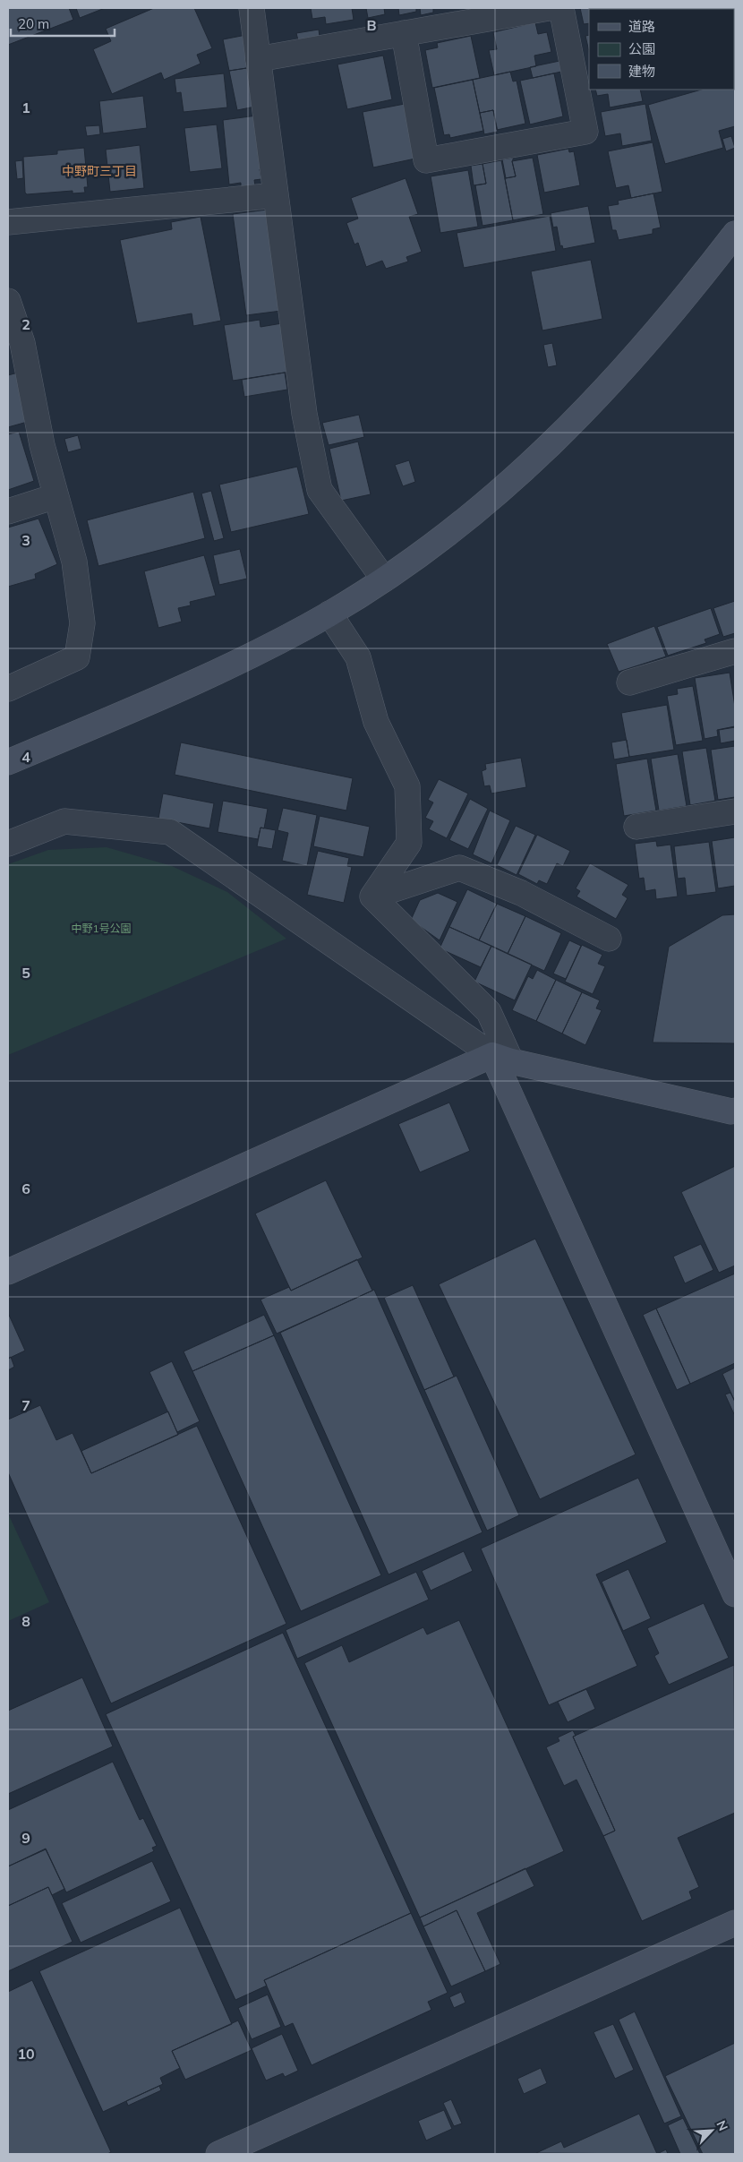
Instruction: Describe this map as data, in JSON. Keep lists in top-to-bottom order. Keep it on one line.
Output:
{"districts":["中野町三丁目"],"parks":["中野1号公園"],"legend":["道路","公園","建物"],"scale_bar":"20 m","north":"top right","grid":{"columns":["B"],"rows":["1","2","3","4","5","6","7","8","9","10"]}}
